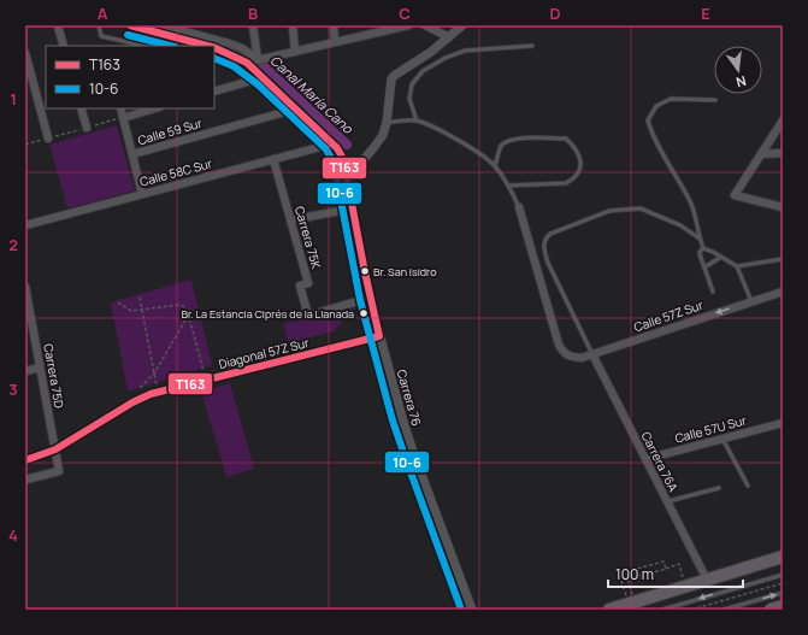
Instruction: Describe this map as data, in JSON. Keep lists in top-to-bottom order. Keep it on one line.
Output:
{"streets":{"street":["Calle 59 Sur","Calle 58C Sur","Carrera 75K","Calle 57Z Sur","Diagonal 57Z Sur","Carrera 75D","Carrera 76","Calle 57U Sur","Carrera 76A"]},"crossings":[["Calle 58C Sur","Carrera 75K"],["Calle 58C Sur","Carrera 76"],["Carrera 75K","Carrera 76"],["Calle 57Z Sur","Carrera 76A"],["Diagonal 57Z Sur","Carrera 75D"],["Diagonal 57Z Sur","Carrera 76"],["Calle 57U Sur","Carrera 76A"]],"one_way":["Calle 57Z Sur"],"water":["Canal María Cano"],"places":["Br. San Isidro","Br. La Estancia Ciprés de la Llanada"],"lines":["transit line T163","transit line 10-6"],"legend":["T163","10-6"],"scale_bar":"100 m","north":"bottom","grid":{"columns":["A","B","C","D","E"],"rows":["1","2","3","4"]}}
